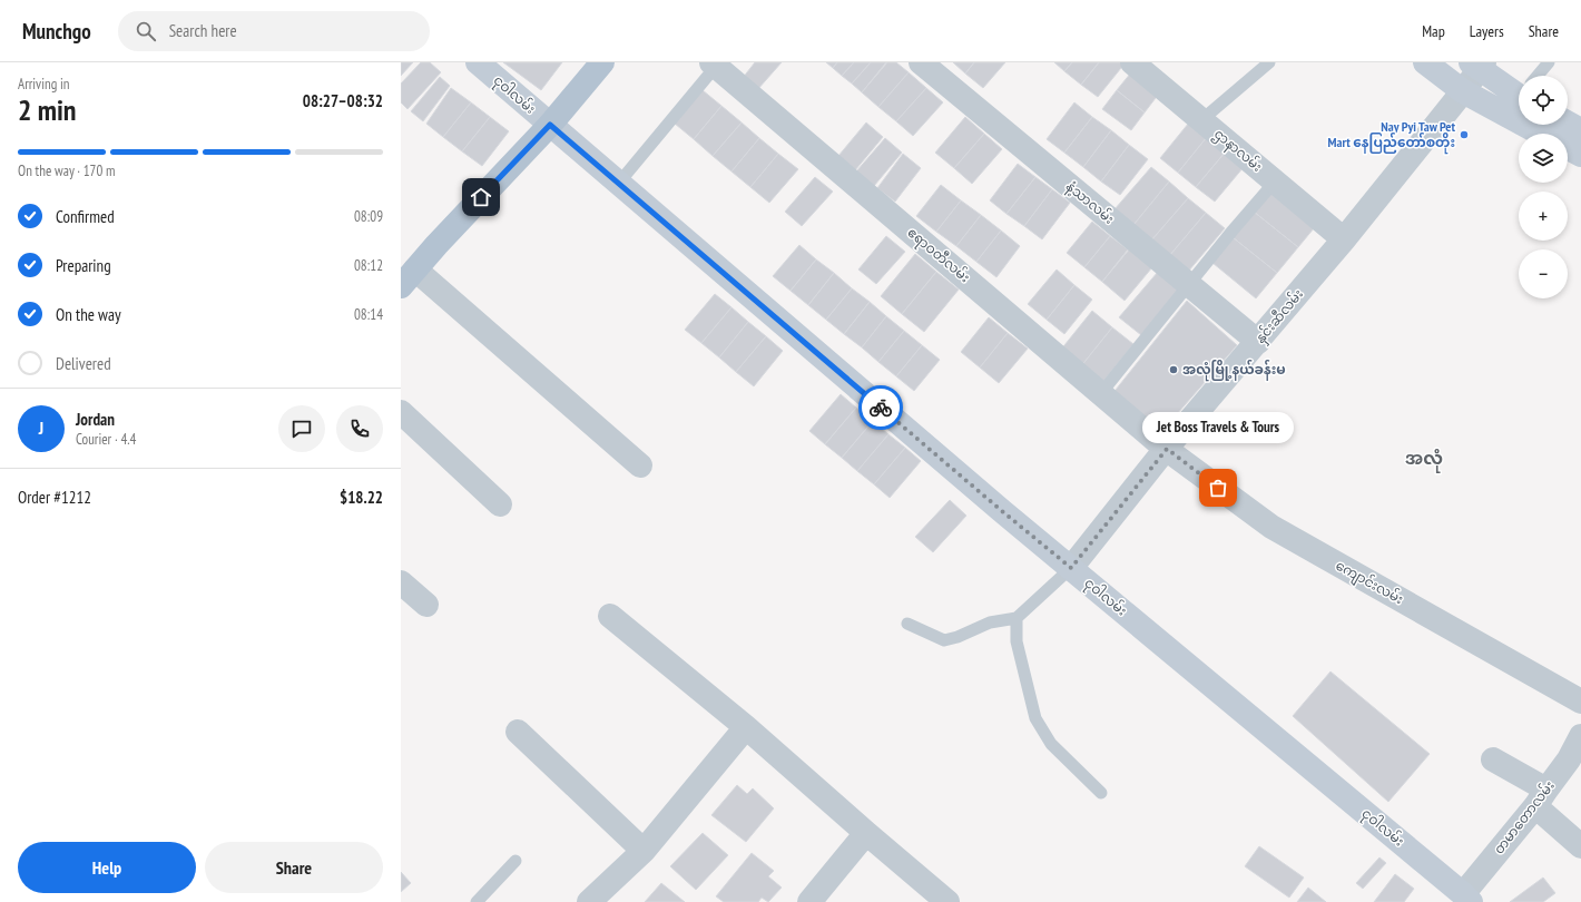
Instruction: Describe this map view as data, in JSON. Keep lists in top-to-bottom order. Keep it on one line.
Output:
{"streets":{"street":["ငုဝါလမ်း","ဌာနာလမ်း","နံ့သာလမ်း","ဧရာဝတီလမ်း","နှင်းဆီလမ်း","ကျောင်းလမ်း","တမာတောလမ်း"]},"crossings":[["ငုဝါလမ်း","နှင်းဆီလမ်း"],["ငုဝါလမ်း","တမာတောလမ်း"],["ဌာနာလမ်း","နှင်းဆီလမ်း"],["နံ့သာလမ်း","နှင်းဆီလမ်း"],["ဧရာဝတီလမ်း","နှင်းဆီလမ်း"],["ဧရာဝတီလမ်း","ကျောင်းလမ်း"],["နှင်းဆီလမ်း","ကျောင်းလမ်း"]],"districts":["အလုံ"],"places":["Nay Pyi Taw Pet Mart နေပြည်တော်စတိုး","အလုံမြို့နယ်ခန်းမ","Jet Boss Travels & Tours"],"page":{"header":"Munchgo","search":"Search here","nav":["Map","Layers","Share"],"heading":["2 min","Arriving in","08:27–08:32"],"panel":["Jordan","Courier · 4.4","Order #1212","$18.22"],"map_buttons":["+","−"],"bar":"On the way · 170 m","list":[["Confirmed","08:09"],["Preparing","08:12"],["On the way","08:14"],"Delivered"],"round":"J","bubble":"Jet Boss Travels & Tours","buttons":["Help","Share"]}}
